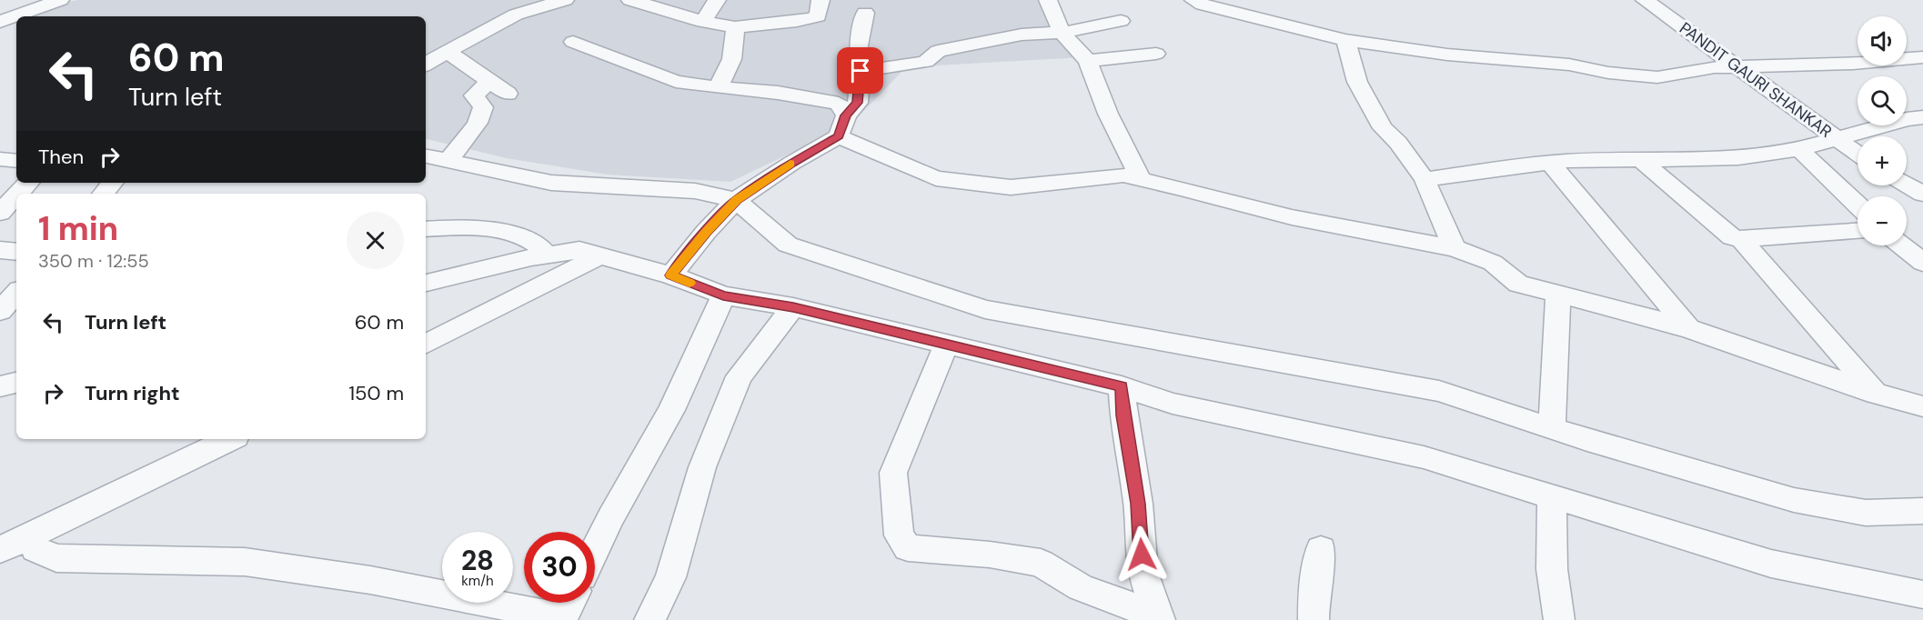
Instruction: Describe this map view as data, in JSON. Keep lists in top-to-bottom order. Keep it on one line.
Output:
{"streets":{"street":["PANDIT GAURI SHANKAR"]},"page":{"map_buttons":["+","−"],"turn":["60 m","Turn left"],"then":"Then","heading":["1 min","350 m · 12:55"],"list":[{"name":"Turn left","value":"60 m"},{"name":"Turn right","value":"150 m"}],"speed":"28 km/h","limit":"30"}}
